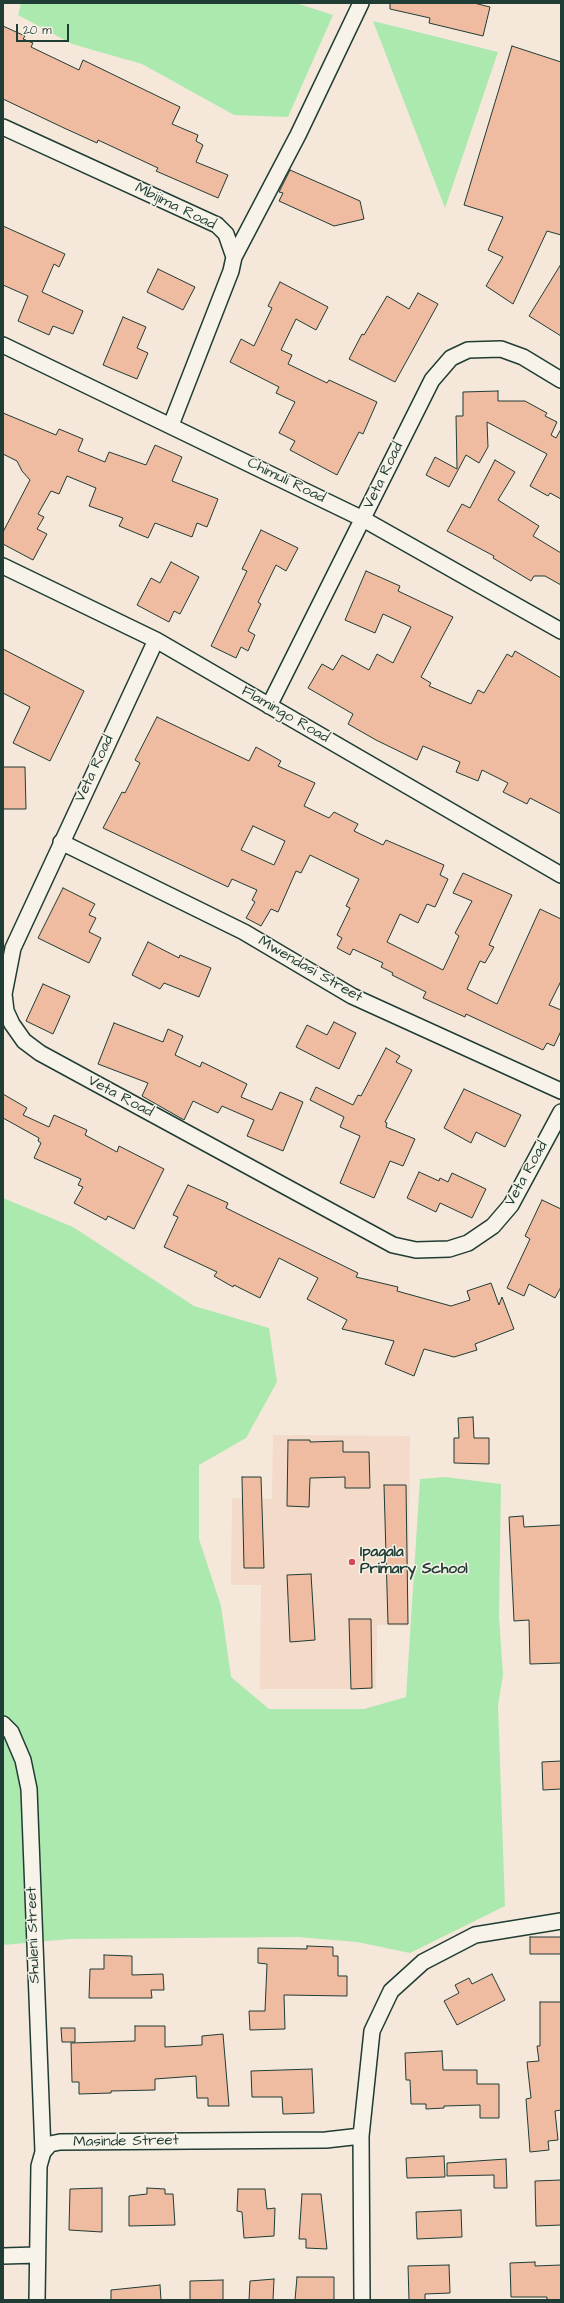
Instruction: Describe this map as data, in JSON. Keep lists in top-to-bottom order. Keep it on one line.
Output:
{"streets":{"street":["Mbijima Road","Veta Road","Chimuli Road","Flamingo Road","Mwendasi Street","Shuleni Street","Masinde Street"]},"crossings":[["Veta Road","Chimuli Road"],["Veta Road","Flamingo Road"],["Veta Road","Mwendasi Street"],["Shuleni Street","Masinde Street"]],"places":["Ipagala Primary School"],"scale_bar":"20 m"}
